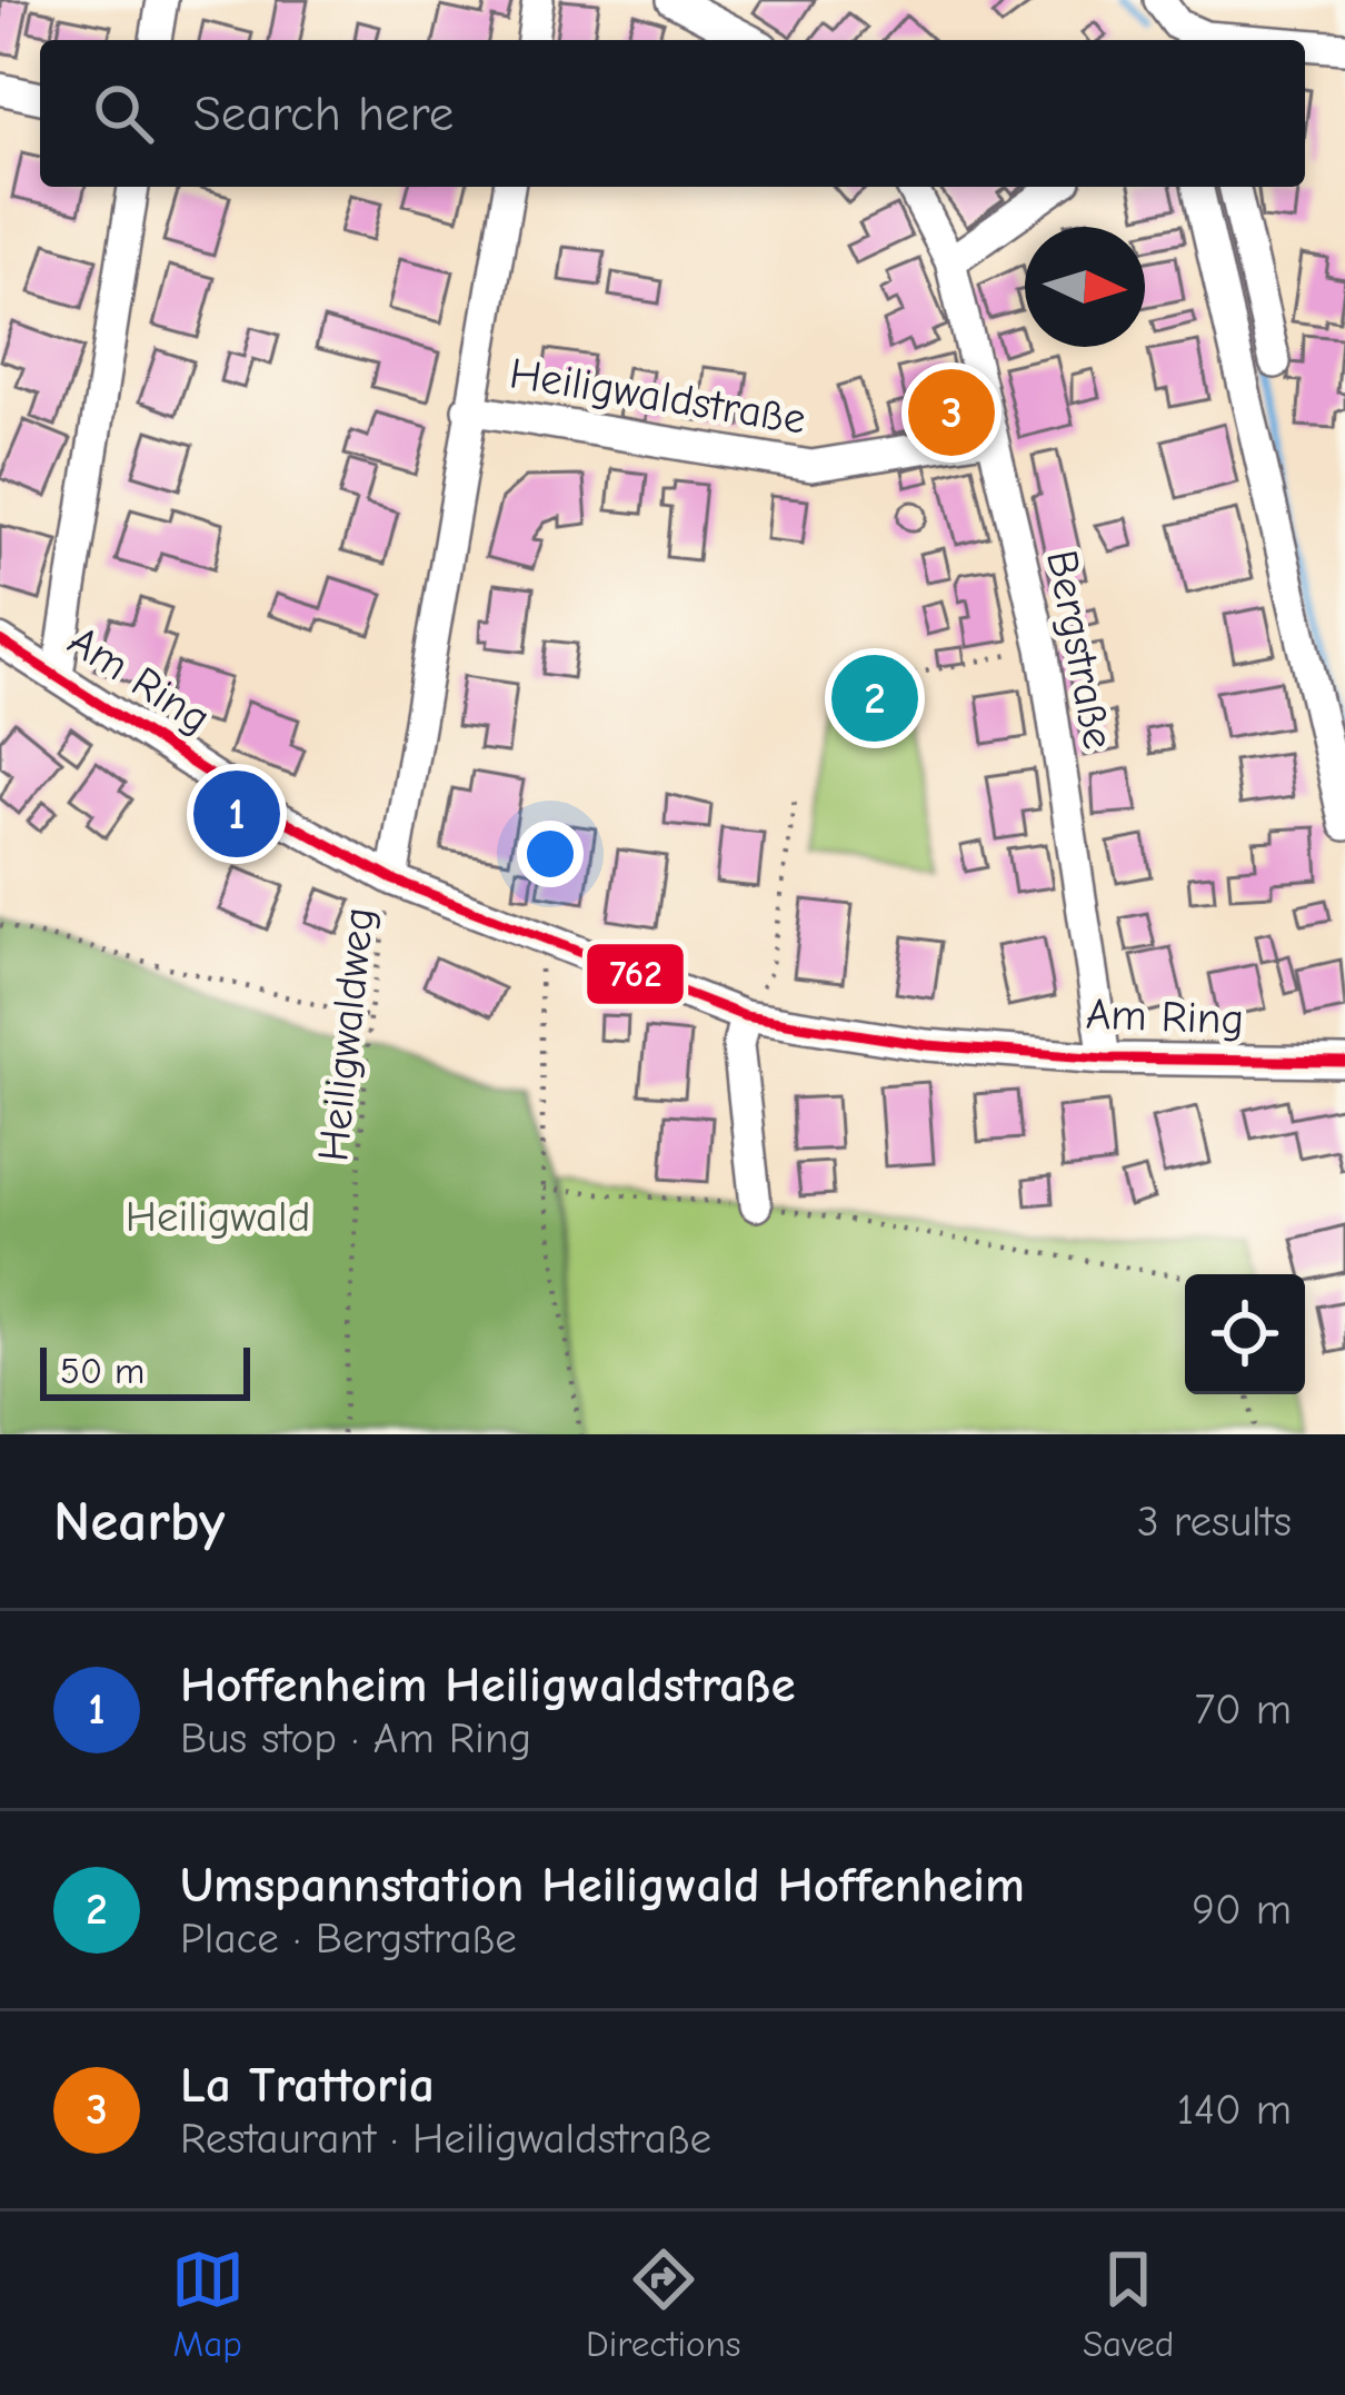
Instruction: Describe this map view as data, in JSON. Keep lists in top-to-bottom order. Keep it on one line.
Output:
{"streets":{"street":["Heiligwaldstraße","Bergstraße","Am Ring"],"path":["Heiligwaldweg"]},"crossings":[["Heiligwaldstraße","Bergstraße"],["Heiligwaldstraße","Am Ring"],["Heiligwaldstraße","Heiligwaldweg"],["Bergstraße","Am Ring"],["Am Ring","Heiligwaldweg"]],"parks":["Heiligwald"],"lines":["transit line 762"],"scale_bar":"50 m","north":"right","page":{"search":"Search here","pins":["3","2","1"],"scale":"50 m","heading":["Nearby","3 results"],"list":[{"mark":"1","name":"Hoffenheim Heiligwaldstraße","note":"Bus stop · Am Ring","value":"70 m"},{"mark":"2","name":"Umspannstation Heiligwald Hoffenheim","note":"Place · Bergstraße","value":"90 m"},{"mark":"3","name":"La Trattoria","note":"Restaurant · Heiligwaldstraße","value":"140 m"}],"nav":["Map","Directions","Saved"]}}
